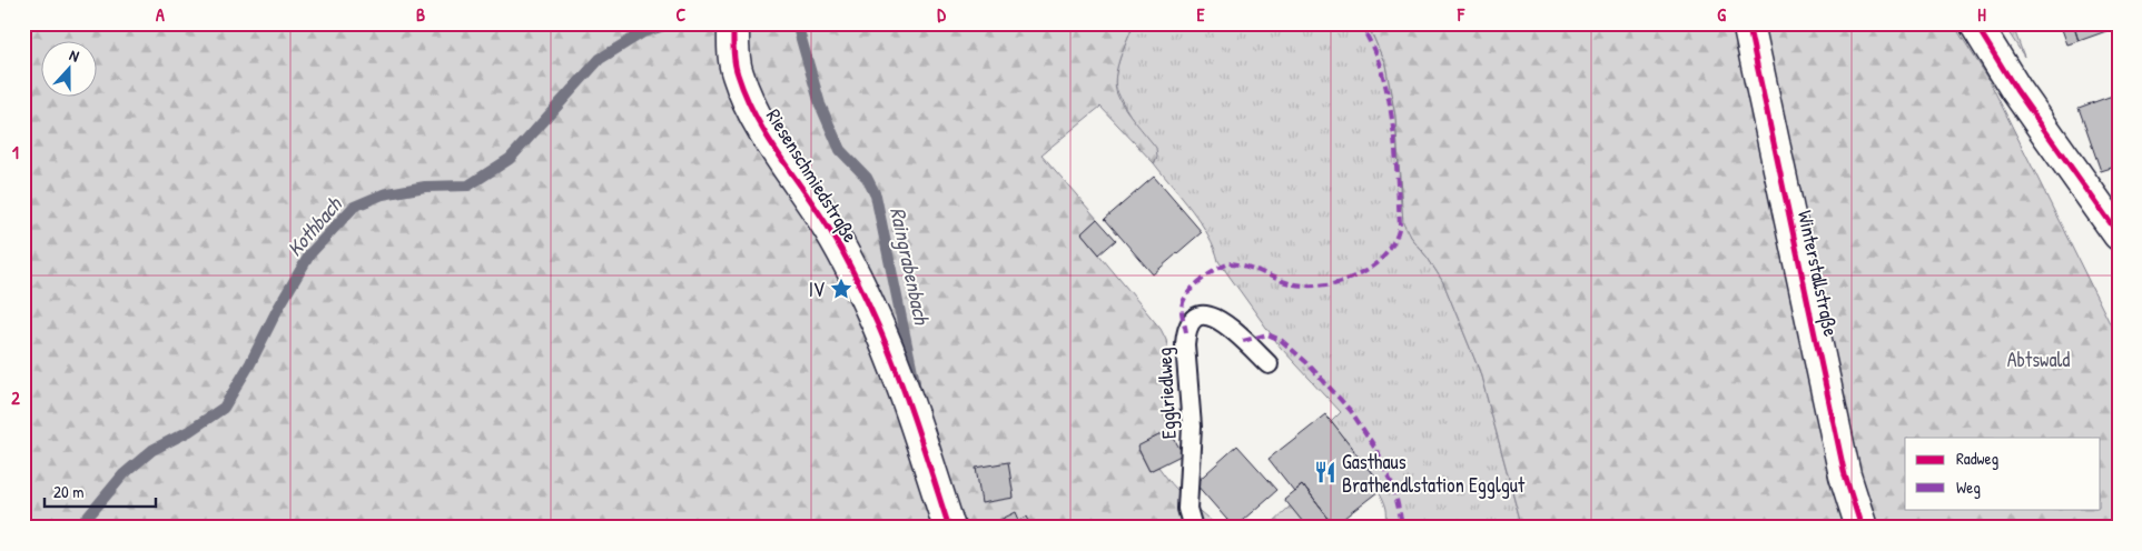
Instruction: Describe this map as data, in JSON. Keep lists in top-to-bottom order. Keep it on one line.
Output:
{"streets":{"street":["Riesenschmiedstraße","Winterstallstraße"],"lane":["Egglriedlweg"]},"water":["Kothbach","Raingrabenbach"],"parks":["Abtswald"],"places":{"place":["IV"],"restaurant":["Gasthaus Brathendlstation Egglgut"]},"legend":["Radweg","Weg"],"scale_bar":"20 m","north":"top","grid":{"columns":["A","B","C","D","E","F","G","H"],"rows":["1","2"]}}
